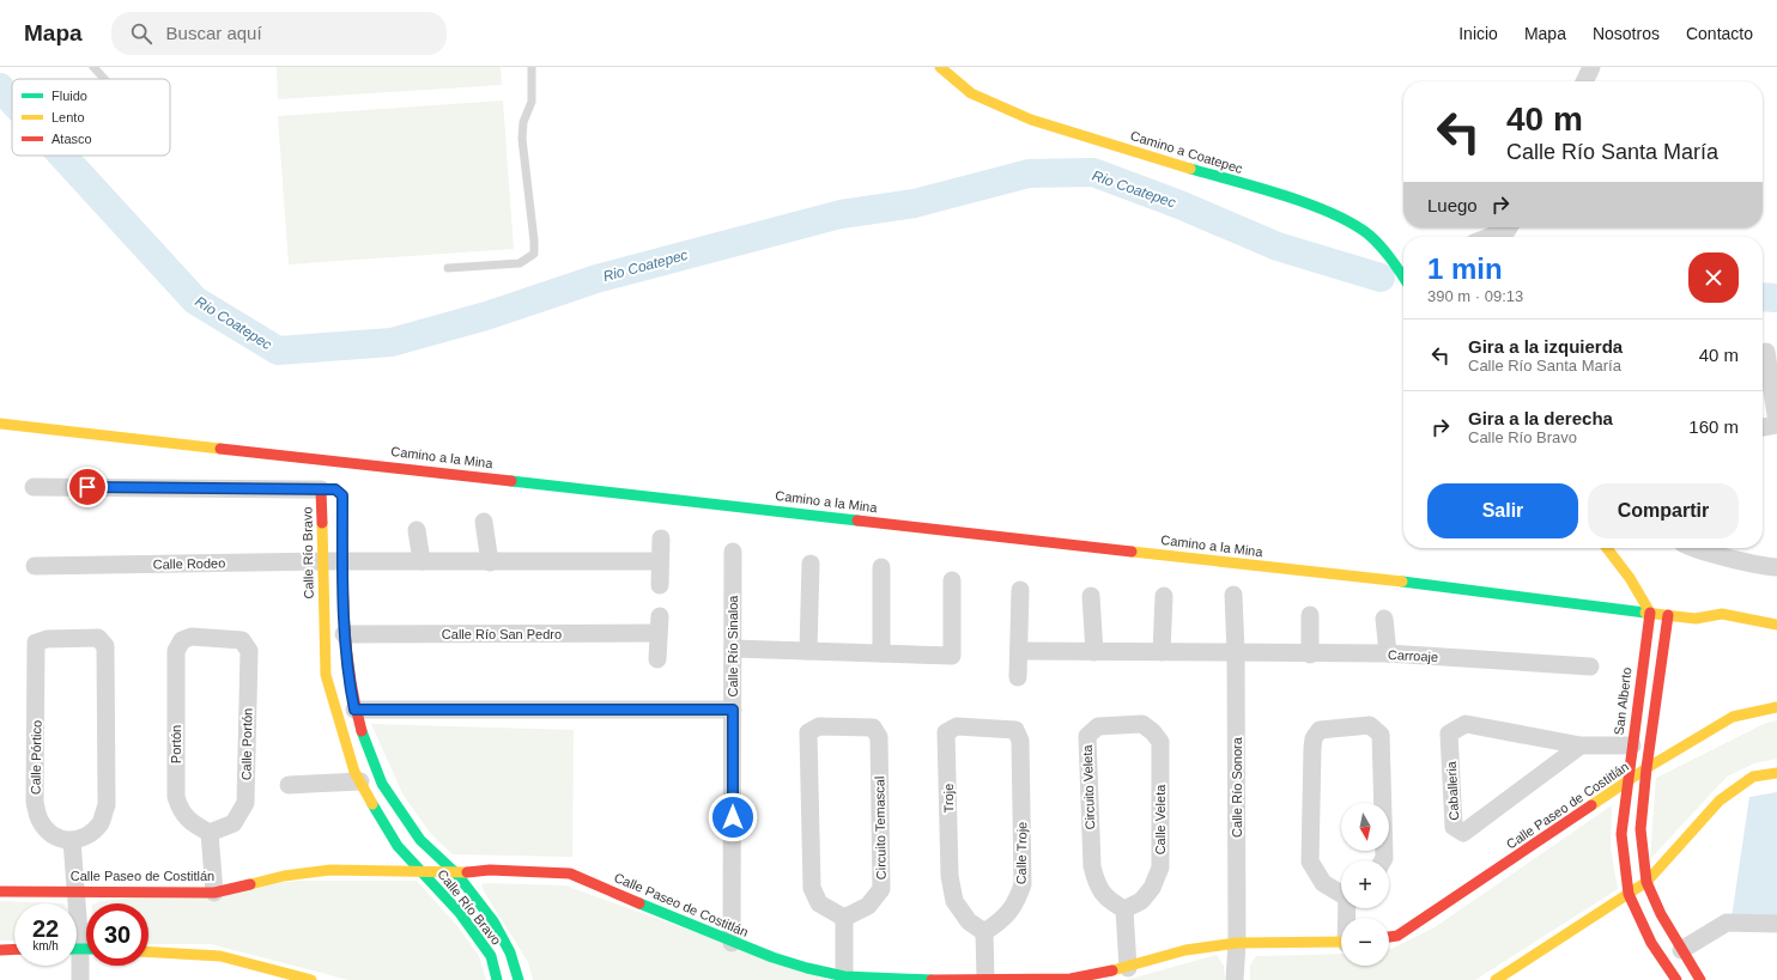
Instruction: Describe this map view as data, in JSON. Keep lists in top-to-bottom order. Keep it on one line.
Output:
{"streets":{"street":["Camino a Coatepec","Camino a la Mina","Calle Río Bravo","Calle Rodeo","Calle Río San Pedro","Calle Río Sinaloa","Carroaje","San Alberto","Portón","Calle Portón","Calle Pórtico","Circuito Veleta","Calle Río Sonora","Caballeria","Troje","Calle Paseo de Costitlán","Calle Veleta","Circuito Temascal","Calle Troje"]},"crossings":[["Camino a la Mina","San Alberto"],["Calle Río Bravo","Calle Rodeo"],["Calle Río Bravo","Calle Río San Pedro"],["Calle Río Bravo","Calle Paseo de Costitlán"],["Calle Río Sinaloa","Calle Paseo de Costitlán"],["Carroaje","Calle Río Sonora"],["San Alberto","Caballeria"],["San Alberto","Calle Paseo de Costitlán"],["Portón","Calle Portón"],["Circuito Veleta","Calle Veleta"],["Calle Río Sonora","Calle Paseo de Costitlán"],["Troje","Calle Troje"]],"water":["Rio Coatepec"],"legend":["Fluido","Lento","Atasco"],"north":"bottom","page":{"header":"Mapa","search":"Buscar aquí","nav":["Inicio","Mapa","Nosotros","Contacto"],"turn":["40 m","Calle Río Santa María"],"then":"Luego","heading":["1 min","390 m · 09:13"],"list":[{"name":"Gira a la izquierda","note":"Calle Río Santa María","value":"40 m"},{"name":"Gira a la derecha","note":"Calle Río Bravo","value":"160 m"}],"buttons":["Salir","Compartir"],"map_buttons":["+","−"],"speed":"22 km/h","limit":"30"}}
